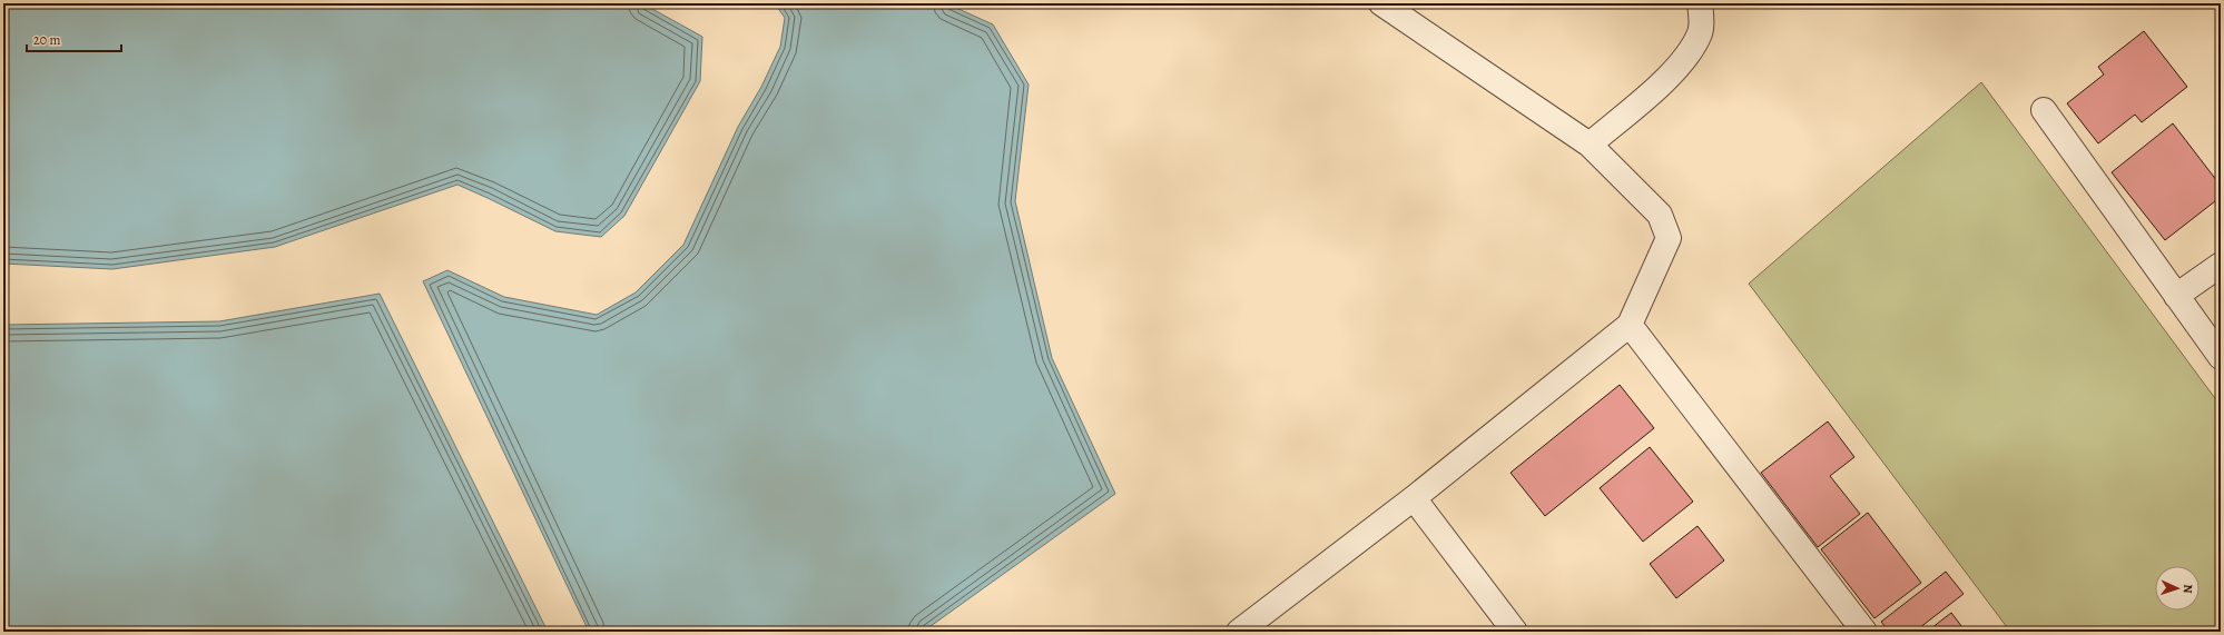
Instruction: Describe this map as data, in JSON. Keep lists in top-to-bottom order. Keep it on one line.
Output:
{"scale_bar":"20 m","north":"right"}
